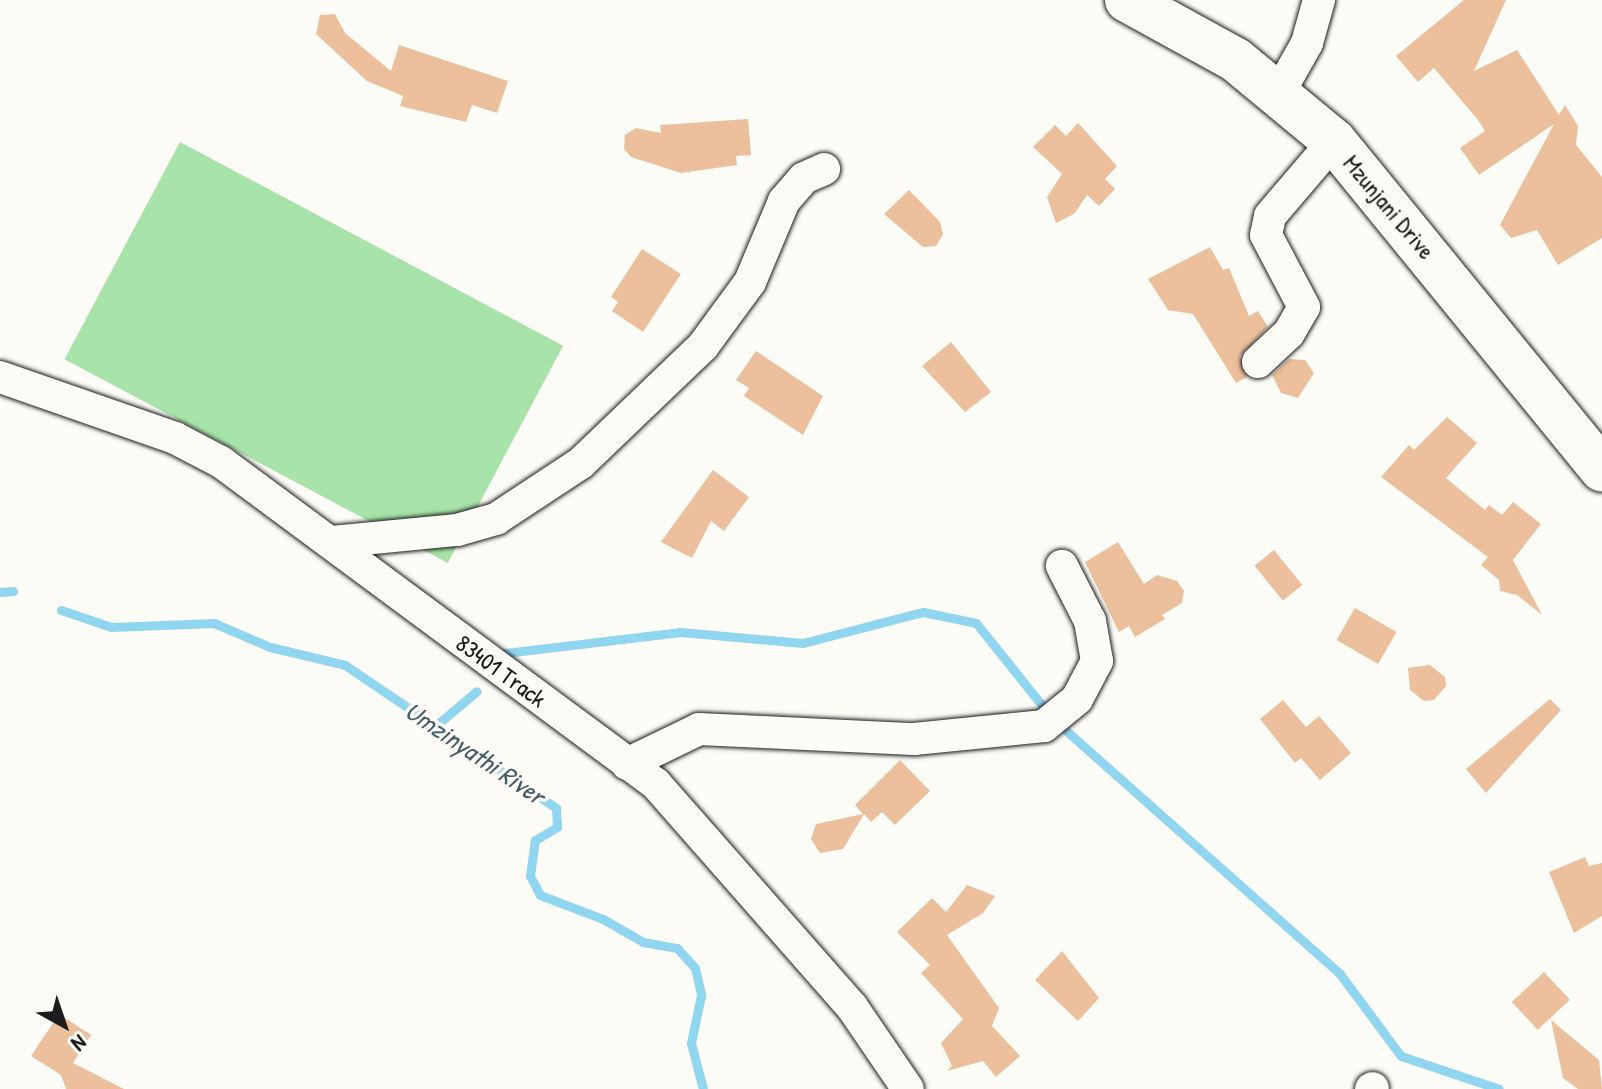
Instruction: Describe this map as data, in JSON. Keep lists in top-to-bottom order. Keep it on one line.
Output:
{"streets":{"main road":["Mzunjani Drive"],"street":["83401 Track"]},"water":["Umzinyathi River"],"north":"bottom right"}
